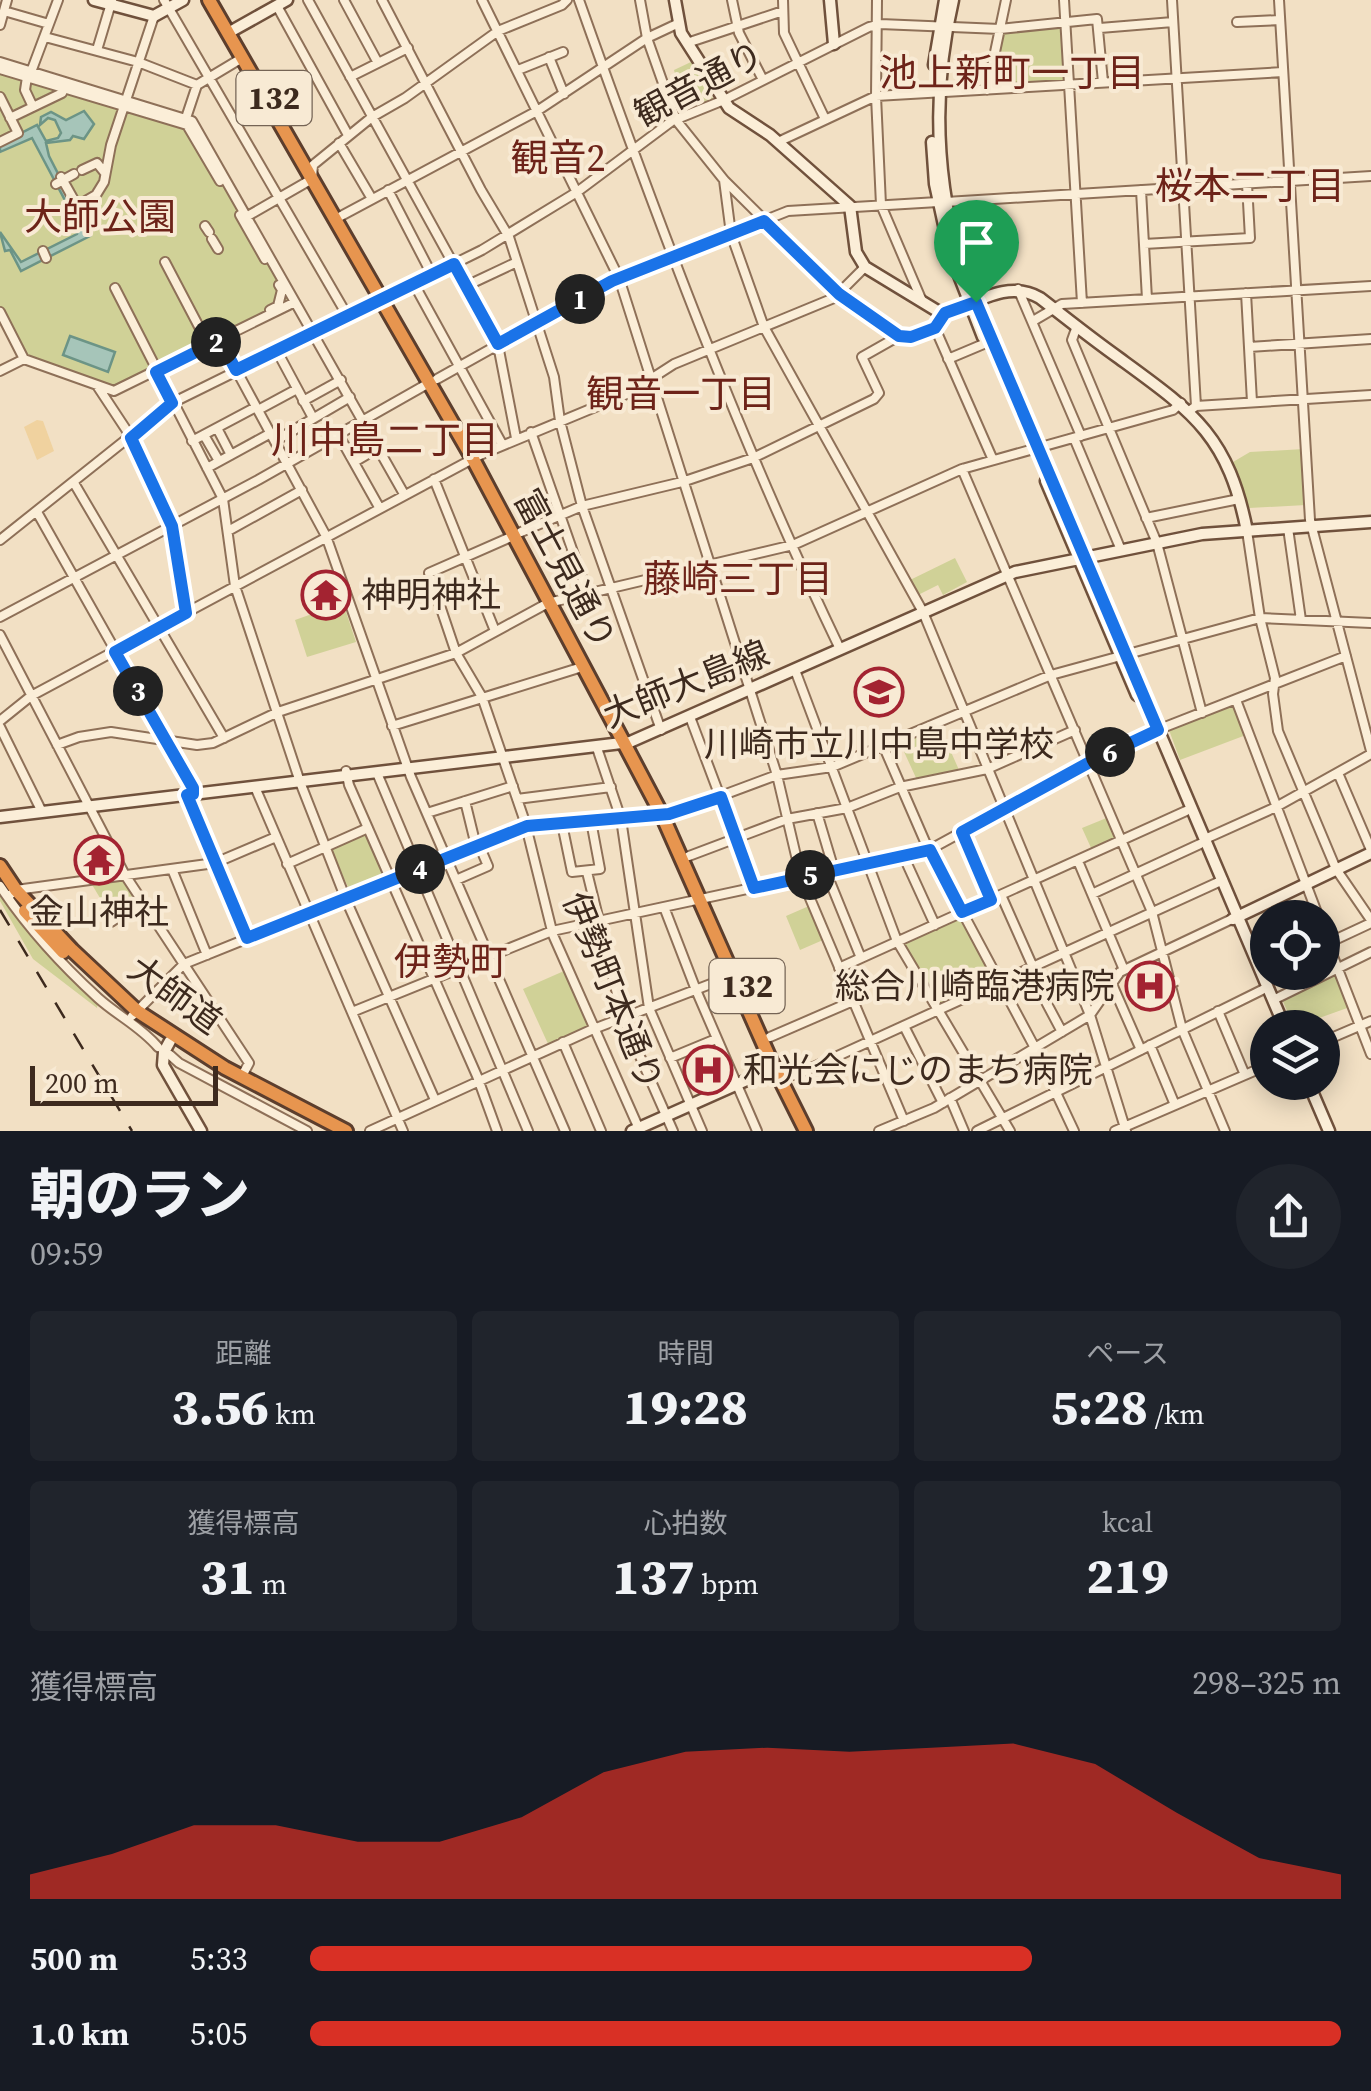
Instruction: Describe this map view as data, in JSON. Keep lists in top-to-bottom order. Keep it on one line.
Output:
{"streets":{"highway":["132","富士見通り","大師道"],"street":["観音通り","大師大島線","伊勢町本通り"]},"crossings":[["観音通り","富士見通り"],["富士見通り","大師大島線"],["大師大島線","伊勢町本通り"]],"districts":["池上新町一丁目","観音2","桜本二丁目","大師公園","観音一丁目","川中島二丁目","藤崎三丁目","伊勢町"],"places":{"temple":["神明神社","金山神社"],"school or university":["川崎市立川中島中学校"],"hospital":["総合川崎臨港病院","和光会にじのまち病院"]},"scale_bar":"200 m","page":{"pins":["1","2","3","6","4","5"],"scale":"200 m","heading":["朝のラン","09:59"],"stats":[["距離","3.56 km"],["時間","19:28"],["ペース","5:28 /km"],["獲得標高","31 m"],["心拍数","137 bpm"],["kcal","219"]],"chart":["獲得標高","298–325 m"],"list":[{"name":"500 m","note":"5:33"},{"name":"1.0 km","note":"5:05"}]}}
